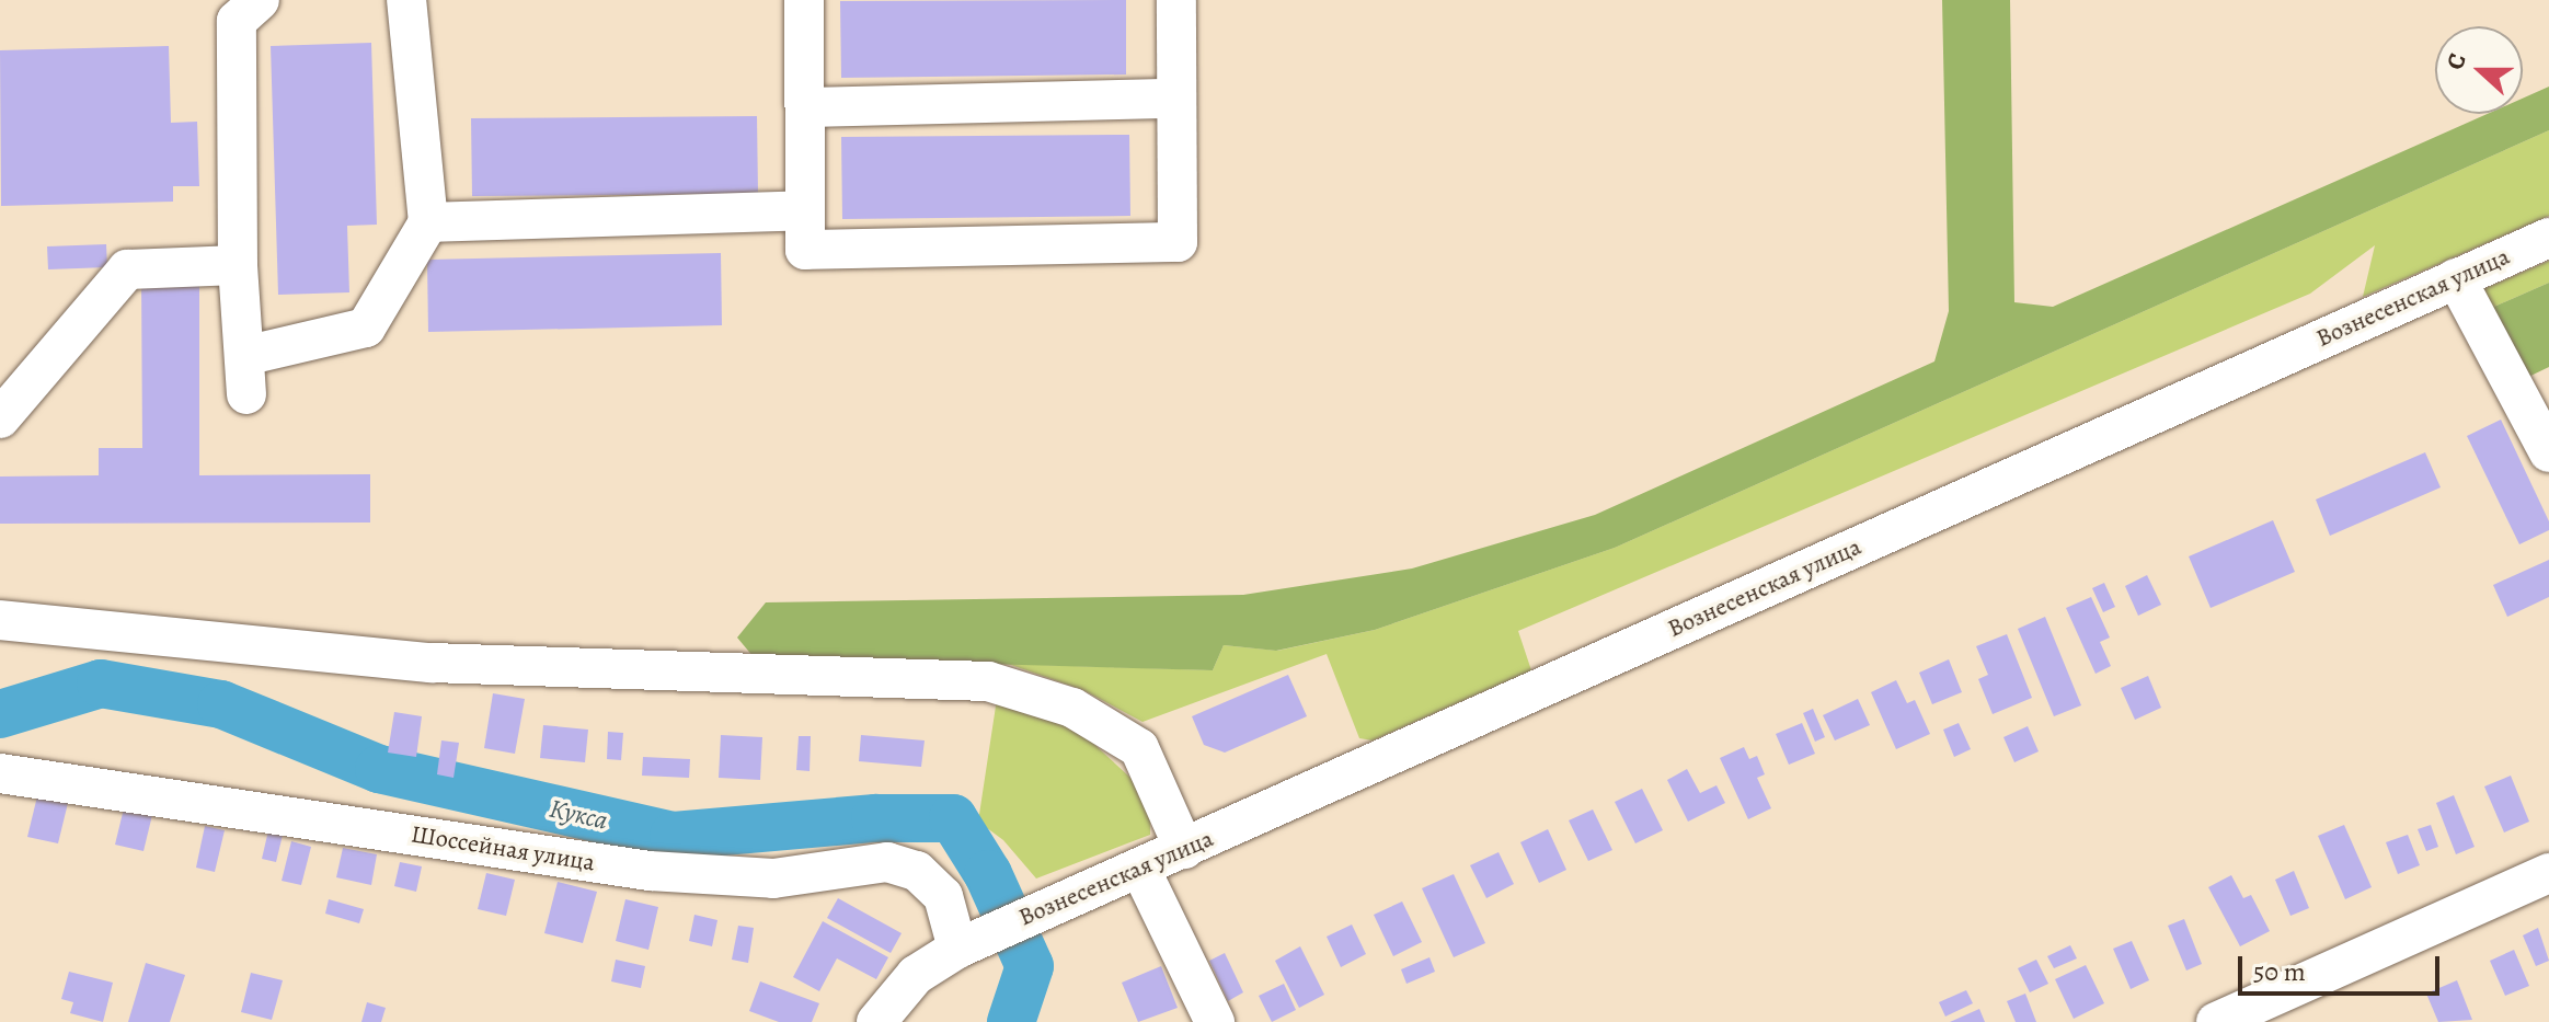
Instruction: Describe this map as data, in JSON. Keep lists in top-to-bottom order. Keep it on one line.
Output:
{"streets":{"street":["Вознесенская улица","Шоссейная улица"]},"crossings":[["Вознесенская улица","Шоссейная улица"]],"water":["Кукса"],"scale_bar":"50 m","north":"left"}
